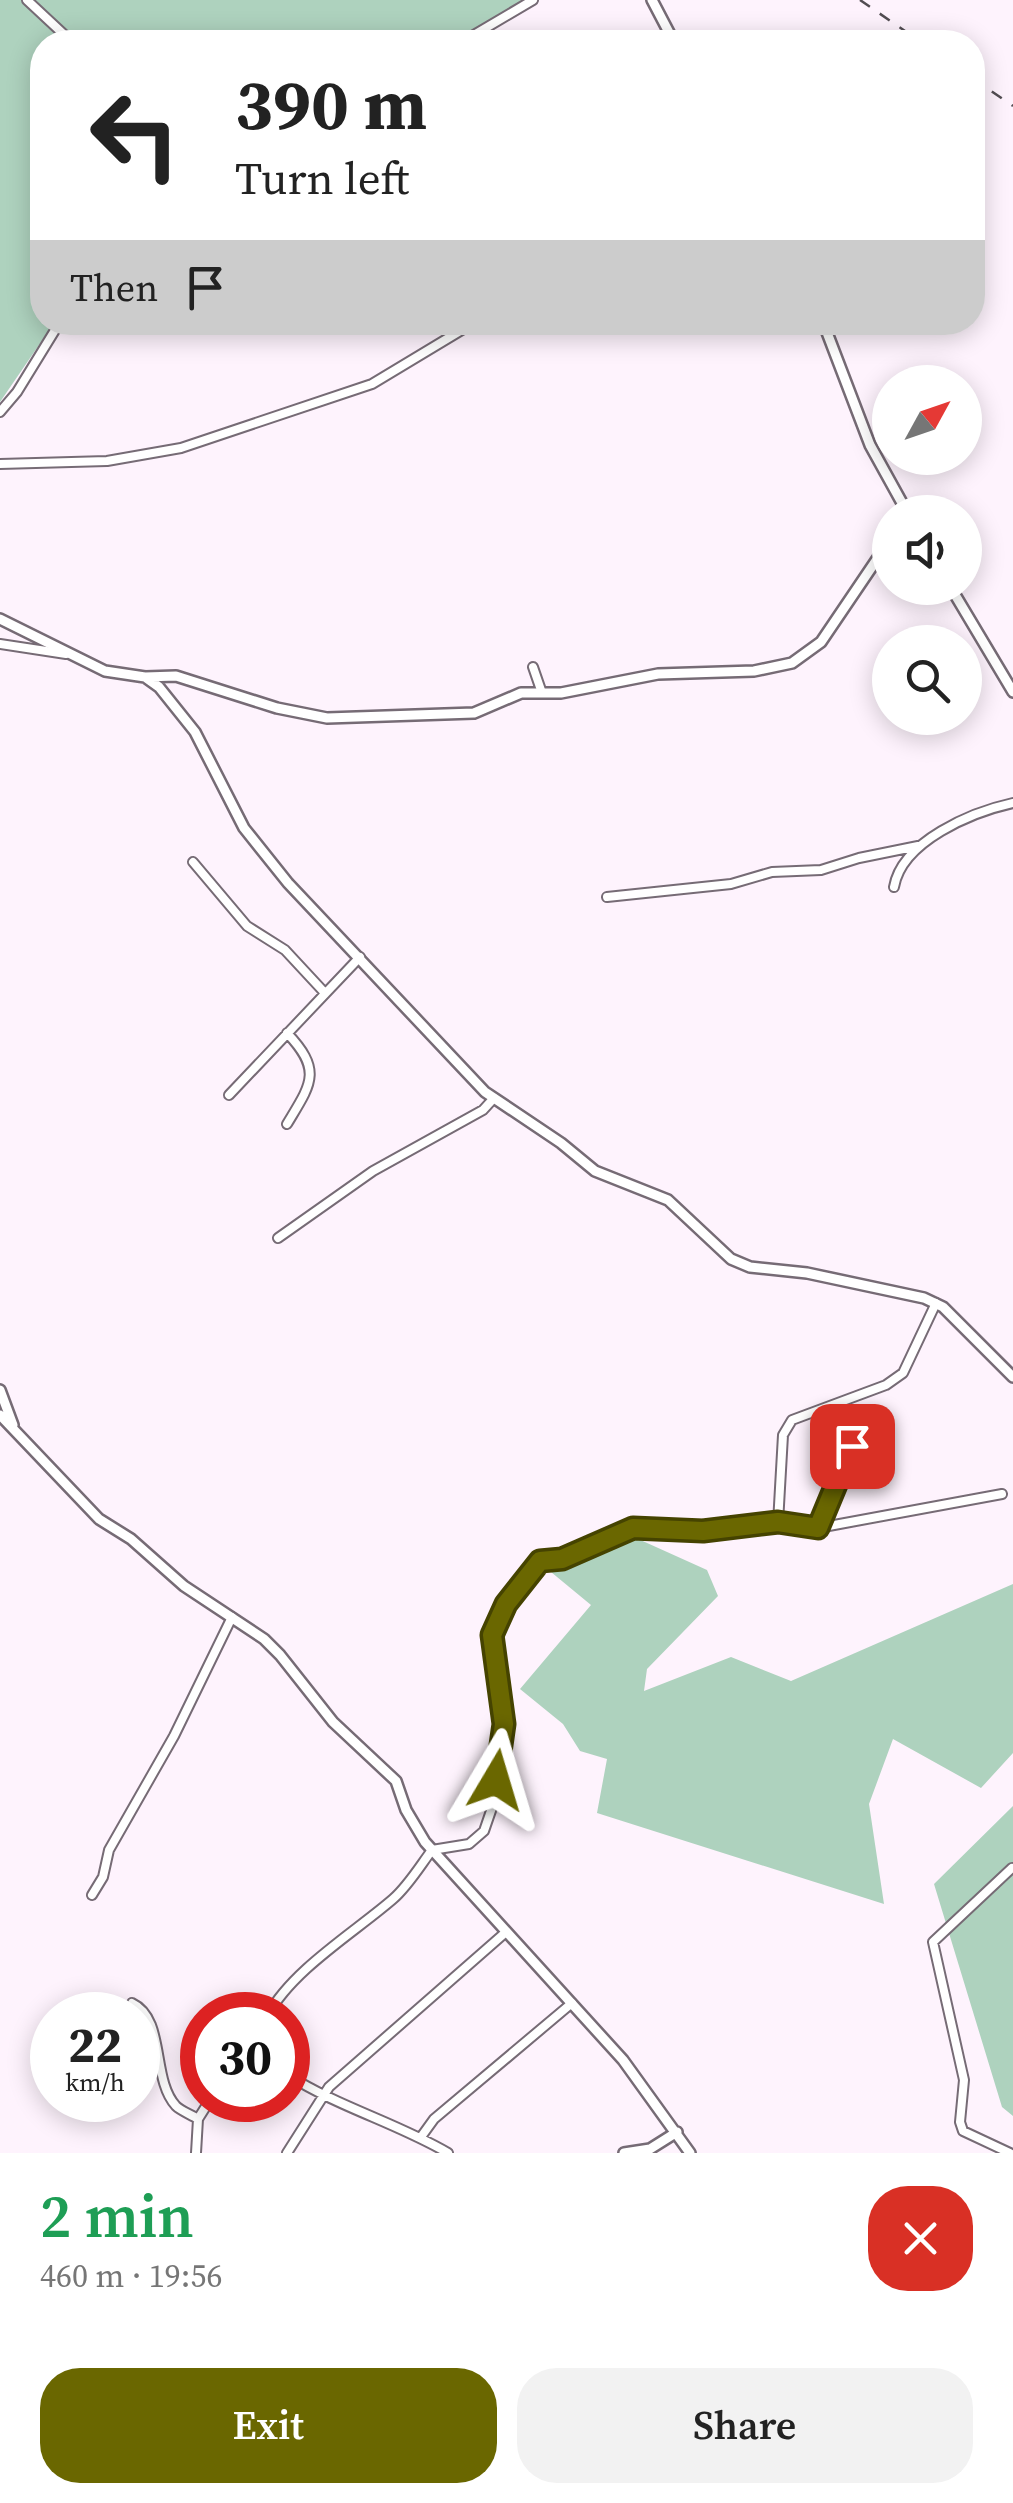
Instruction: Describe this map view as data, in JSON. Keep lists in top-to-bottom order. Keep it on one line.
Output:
{"north":"top right","page":{"turn":["390 m","Turn left"],"then":"Then","speed":"22 km/h","limit":"30","heading":["2 min","460 m · 19:56"],"buttons":["Exit","Share"]}}
